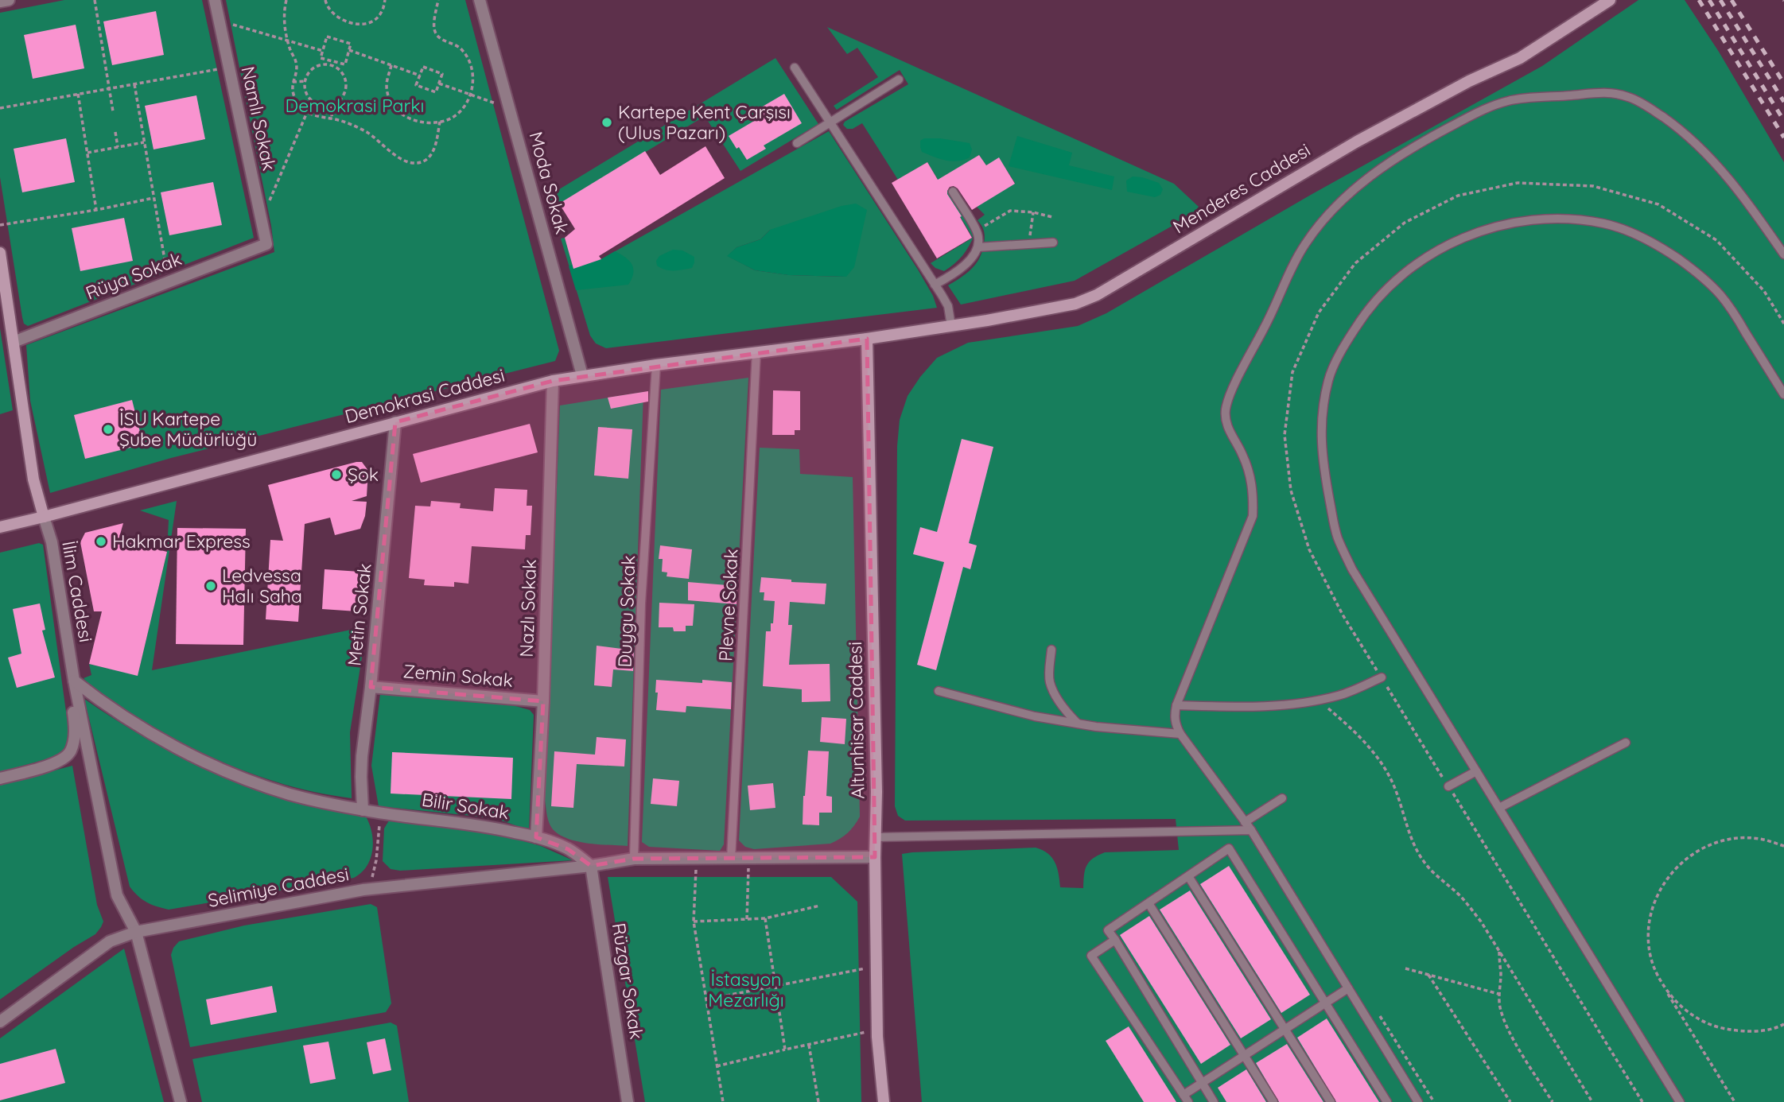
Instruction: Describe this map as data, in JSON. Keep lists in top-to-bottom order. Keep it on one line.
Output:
{"streets":{"main road":["Menderes Caddesi","Demokrasi Caddesi","İlim Caddesi","Altunhisar Caddesi"],"street":["Namlı Sokak","Moda Sokak","Rüya Sokak","Nazlı Sokak","Metin Sokak","Zemin Sokak","Bilir Sokak","Selimiye Caddesi","Rüzgar Sokak"],"lane":["Plevne Sokak","Duygu Sokak"]},"crossings":[["Namlı Sokak","Rüya Sokak"],["Moda Sokak","Demokrasi Caddesi"],["Menderes Caddesi","Demokrasi Caddesi"],["Menderes Caddesi","Altunhisar Caddesi"],["Rüya Sokak","İlim Caddesi"],["Demokrasi Caddesi","İlim Caddesi"],["Demokrasi Caddesi","Plevne Sokak"],["Demokrasi Caddesi","Nazlı Sokak"],["Demokrasi Caddesi","Duygu Sokak"],["Demokrasi Caddesi","Metin Sokak"],["Demokrasi Caddesi","Altunhisar Caddesi"],["İlim Caddesi","Bilir Sokak"],["İlim Caddesi","Selimiye Caddesi"],["Nazlı Sokak","Zemin Sokak"],["Nazlı Sokak","Bilir Sokak"],["Metin Sokak","Zemin Sokak"],["Metin Sokak","Bilir Sokak"],["Bilir Sokak","Selimiye Caddesi"],["Bilir Sokak","Rüzgar Sokak"],["Selimiye Caddesi","Rüzgar Sokak"]],"parks":["Demokrasi Parkı","İstasyon Mezarlığı"],"places":["Kartepe Kent Çarşısı (Ulus Pazarı)","İSU Kartepe Şube Müdürlüğü","Şok","Hakmar Express","Ledvessa Halı Saha"]}
